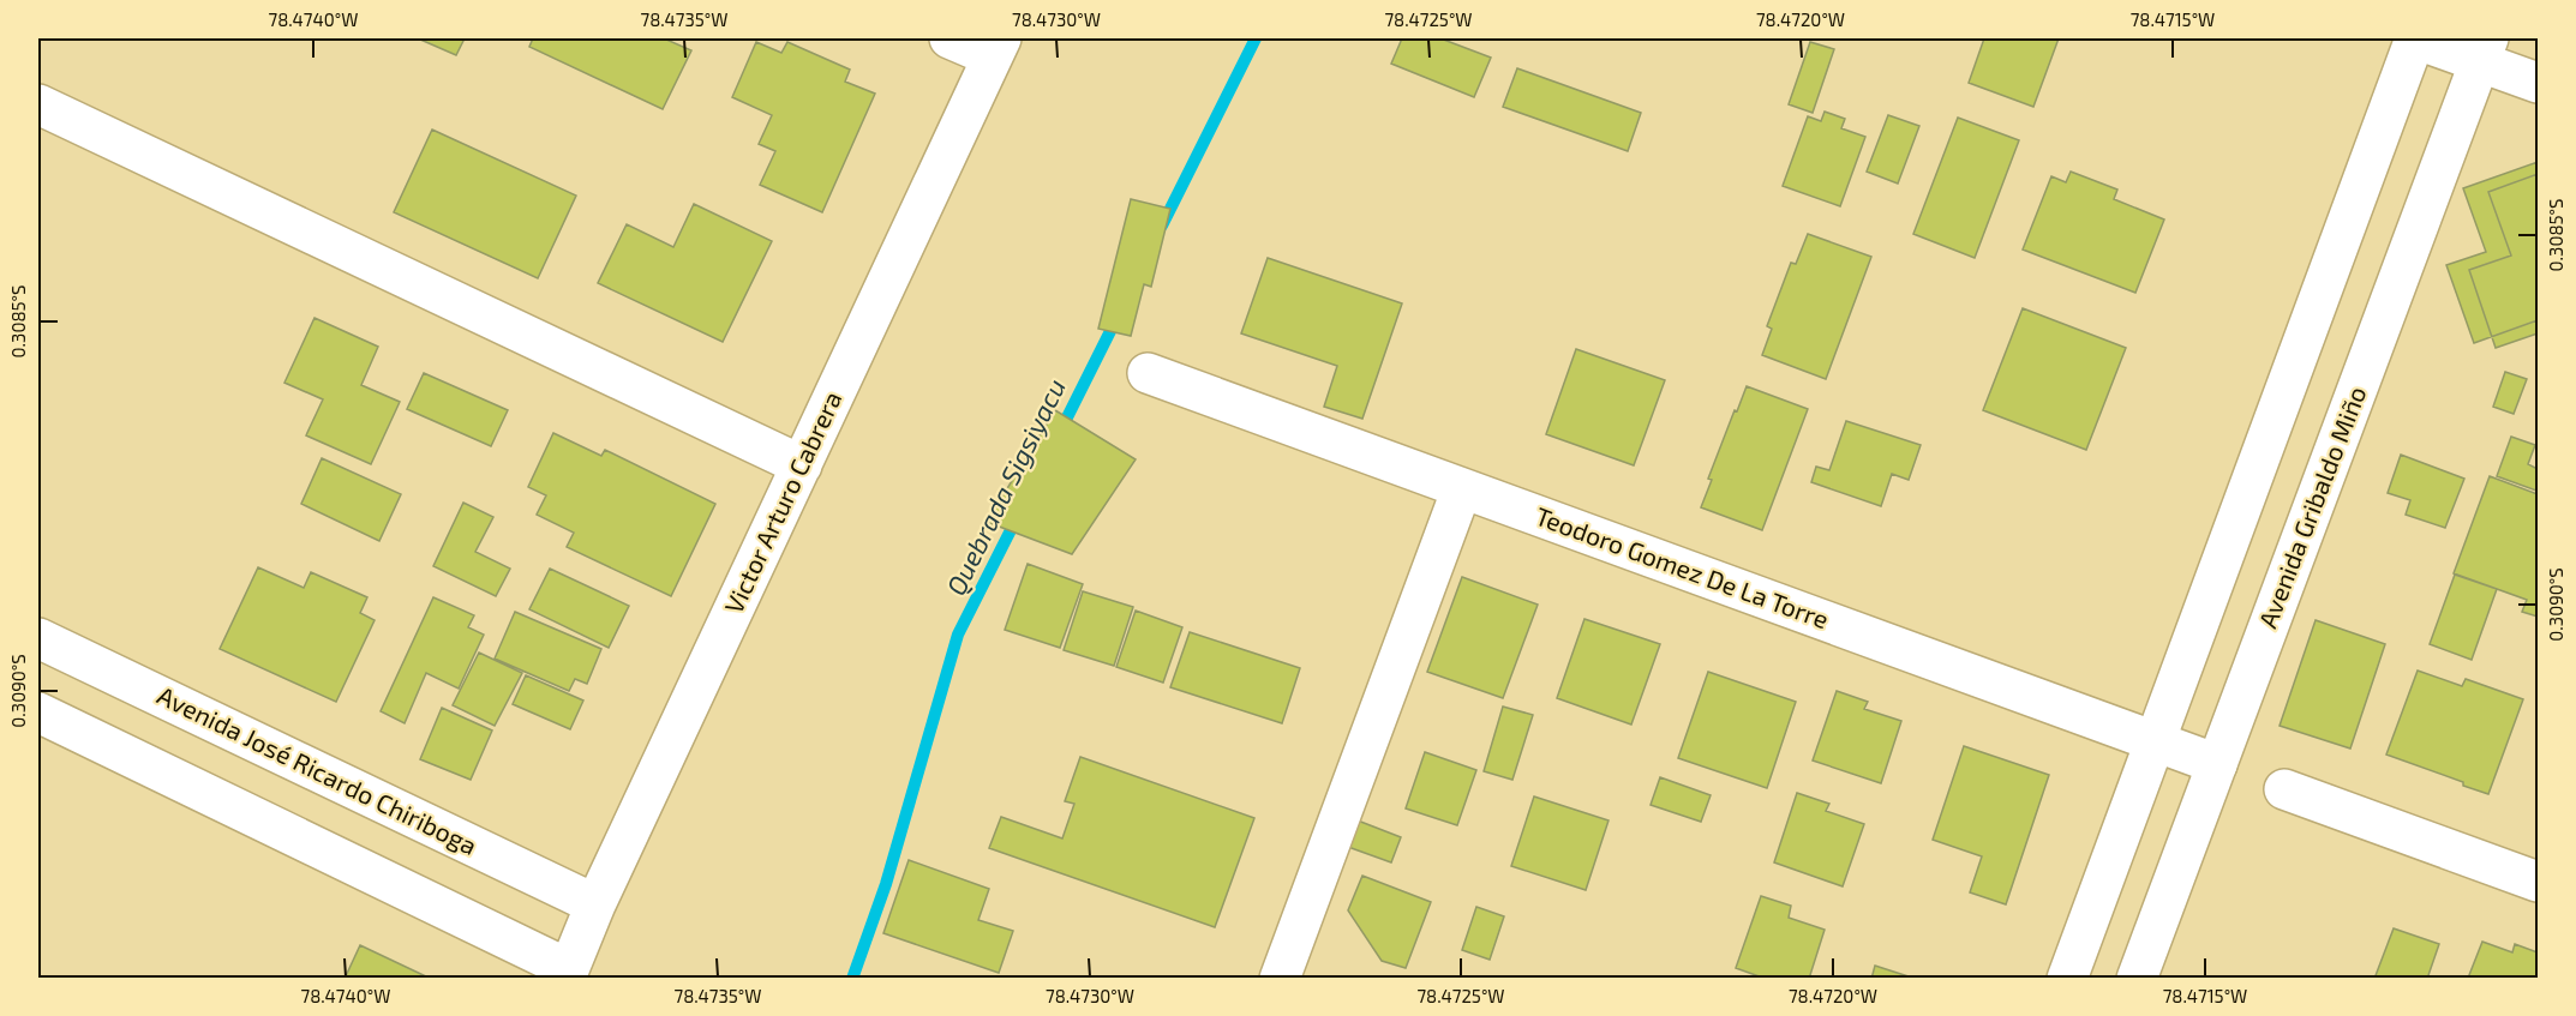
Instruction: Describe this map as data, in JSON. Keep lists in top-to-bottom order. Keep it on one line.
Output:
{"streets":{"street":["Victor Arturo Cabrera","Avenida Gribaldo Miño","Teodoro Gomez De La Torre","Avenida José Ricardo Chiriboga"]},"crossings":[["Victor Arturo Cabrera","Avenida José Ricardo Chiriboga"],["Avenida Gribaldo Miño","Teodoro Gomez De La Torre"]],"water":["Quebrada Sigsiyacu"],"coordinates":["78.4740°W","78.4735°W","78.4730°W","78.4725°W","78.4720°W","78.4715°W","0.3085°S","0.3090°S"]}
